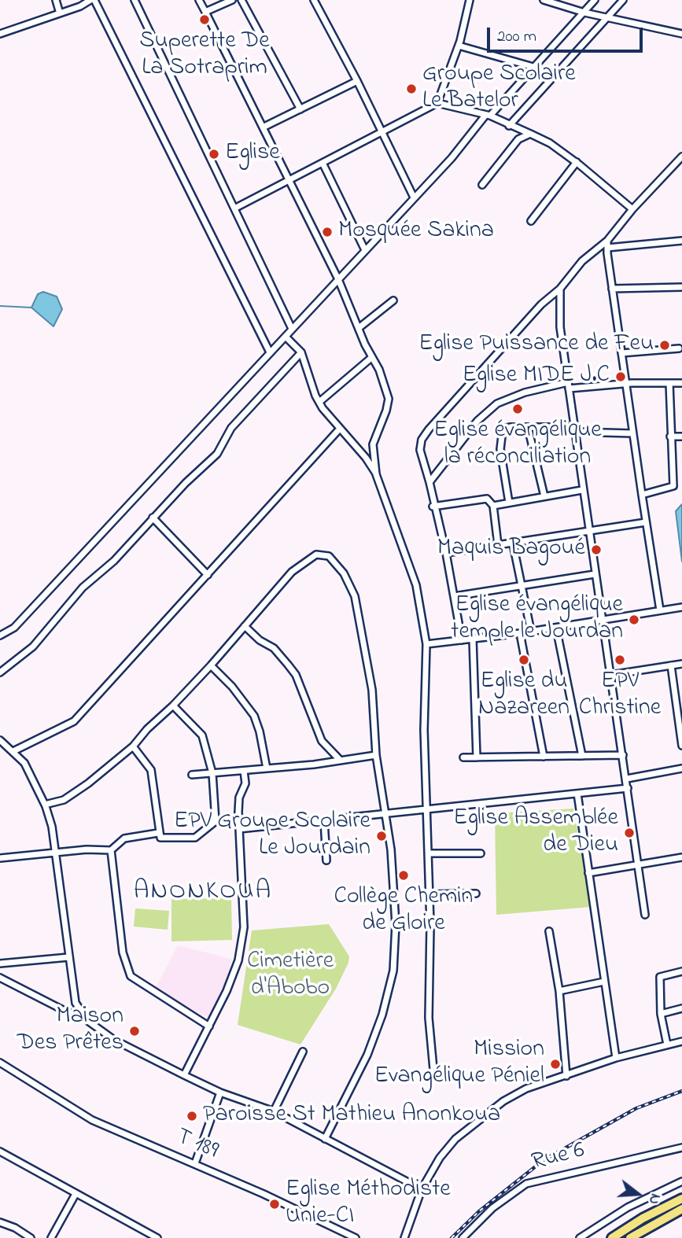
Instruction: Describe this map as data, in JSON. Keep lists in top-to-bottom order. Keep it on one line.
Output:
{"streets":{"street":["T 189","Rue 6"]},"districts":["ANONKOUA"],"parks":["Cimetière d'Abobo"],"places":["Superette De La Sotraprim","Groupe Scolaire Le Batelor","Eglise","Mosquée Sakina","Eglise Puissance de Feu","Eglise MIDE J.C","Eglise évangélique la réconciliation","Maquis Bagoué","Eglise évangélique temple le Jourdan","Eglise du Nazareen","EPV Christine","Eglise Assemblée de Dieu","EPV Groupe Scolaire Le Jourdain","Collège Chemin de Gloire","Maison Des Prêtes","Mission Evangélique Péniel","Paroisse St Mathieu Anonkoua","Eglise Méthodiste Unie-CI"],"scale_bar":"200 m","north":"right"}
